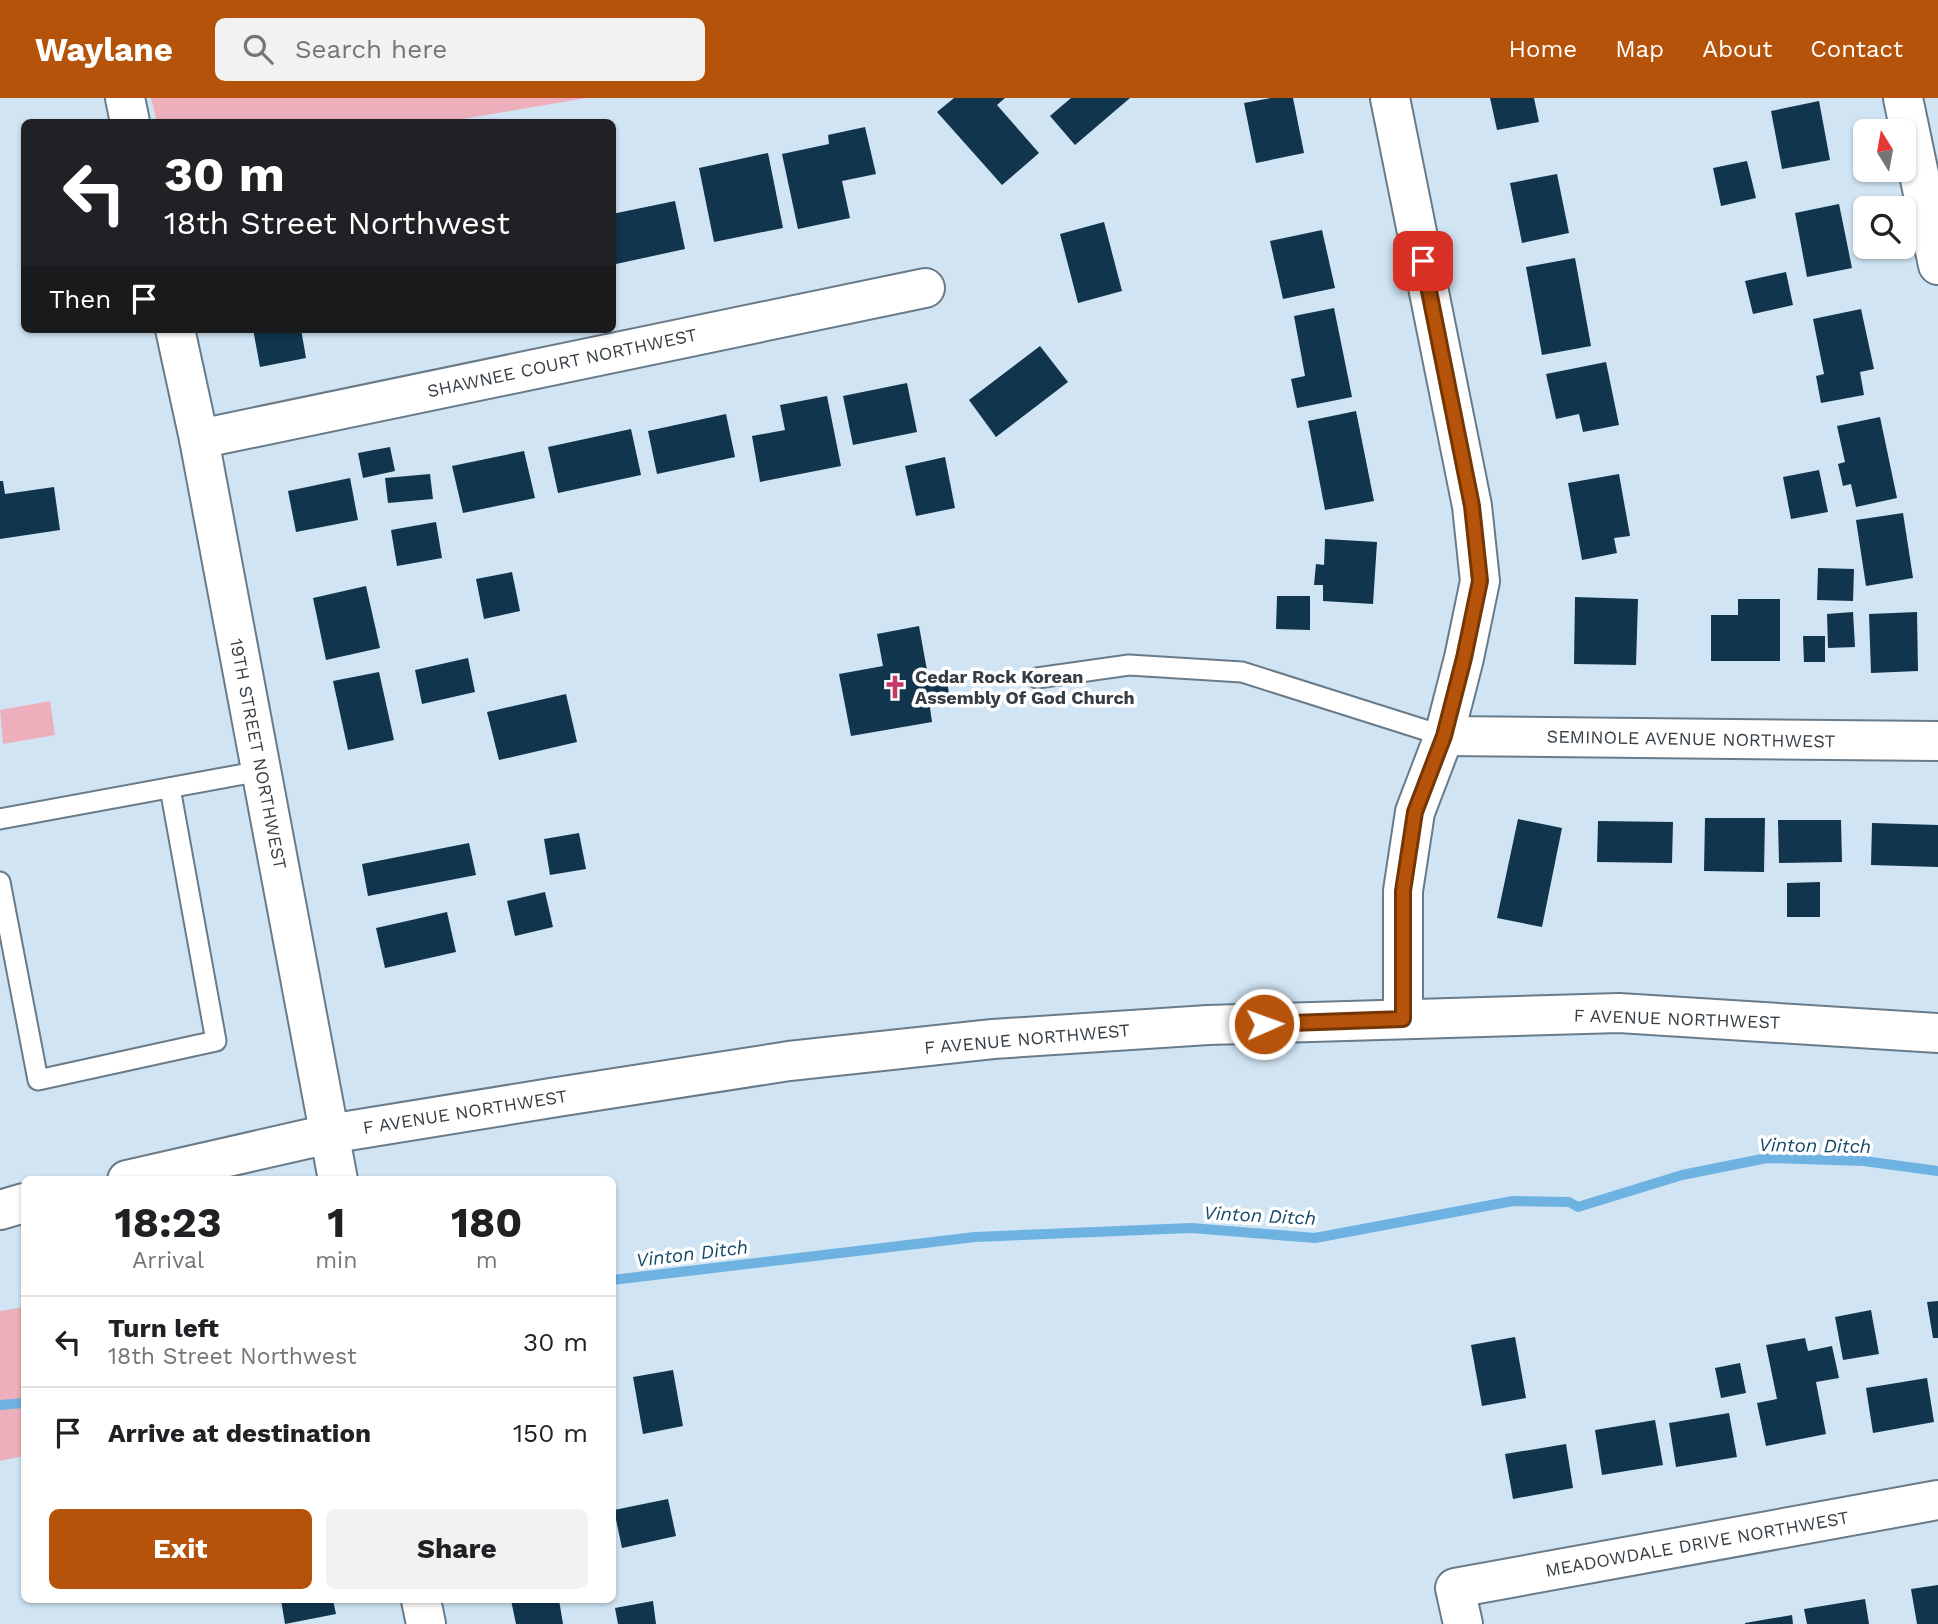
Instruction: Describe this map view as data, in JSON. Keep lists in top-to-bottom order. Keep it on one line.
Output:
{"streets":{"street":["SHAWNEE COURT NORTHWEST","SEMINOLE AVENUE NORTHWEST","19TH STREET NORTHWEST","F AVENUE NORTHWEST","MEADOWDALE DRIVE NORTHWEST"]},"crossings":[["SHAWNEE COURT NORTHWEST","19TH STREET NORTHWEST"],["19TH STREET NORTHWEST","F AVENUE NORTHWEST"]],"water":["Vinton Ditch"],"places":{"church":["Cedar Rock Korean Assembly Of God Church"]},"north":"top","page":{"header":"Waylane","search":"Search here","nav":["Home","Map","About","Contact"],"turn":["30 m","18th Street Northwest"],"then":"Then","eta":["18:23","Arrival","1","min","180","m"],"list":[{"name":"Turn left","note":"18th Street Northwest","value":"30 m"},{"name":"Arrive at destination","value":"150 m"}],"buttons":["Exit","Share"]}}
